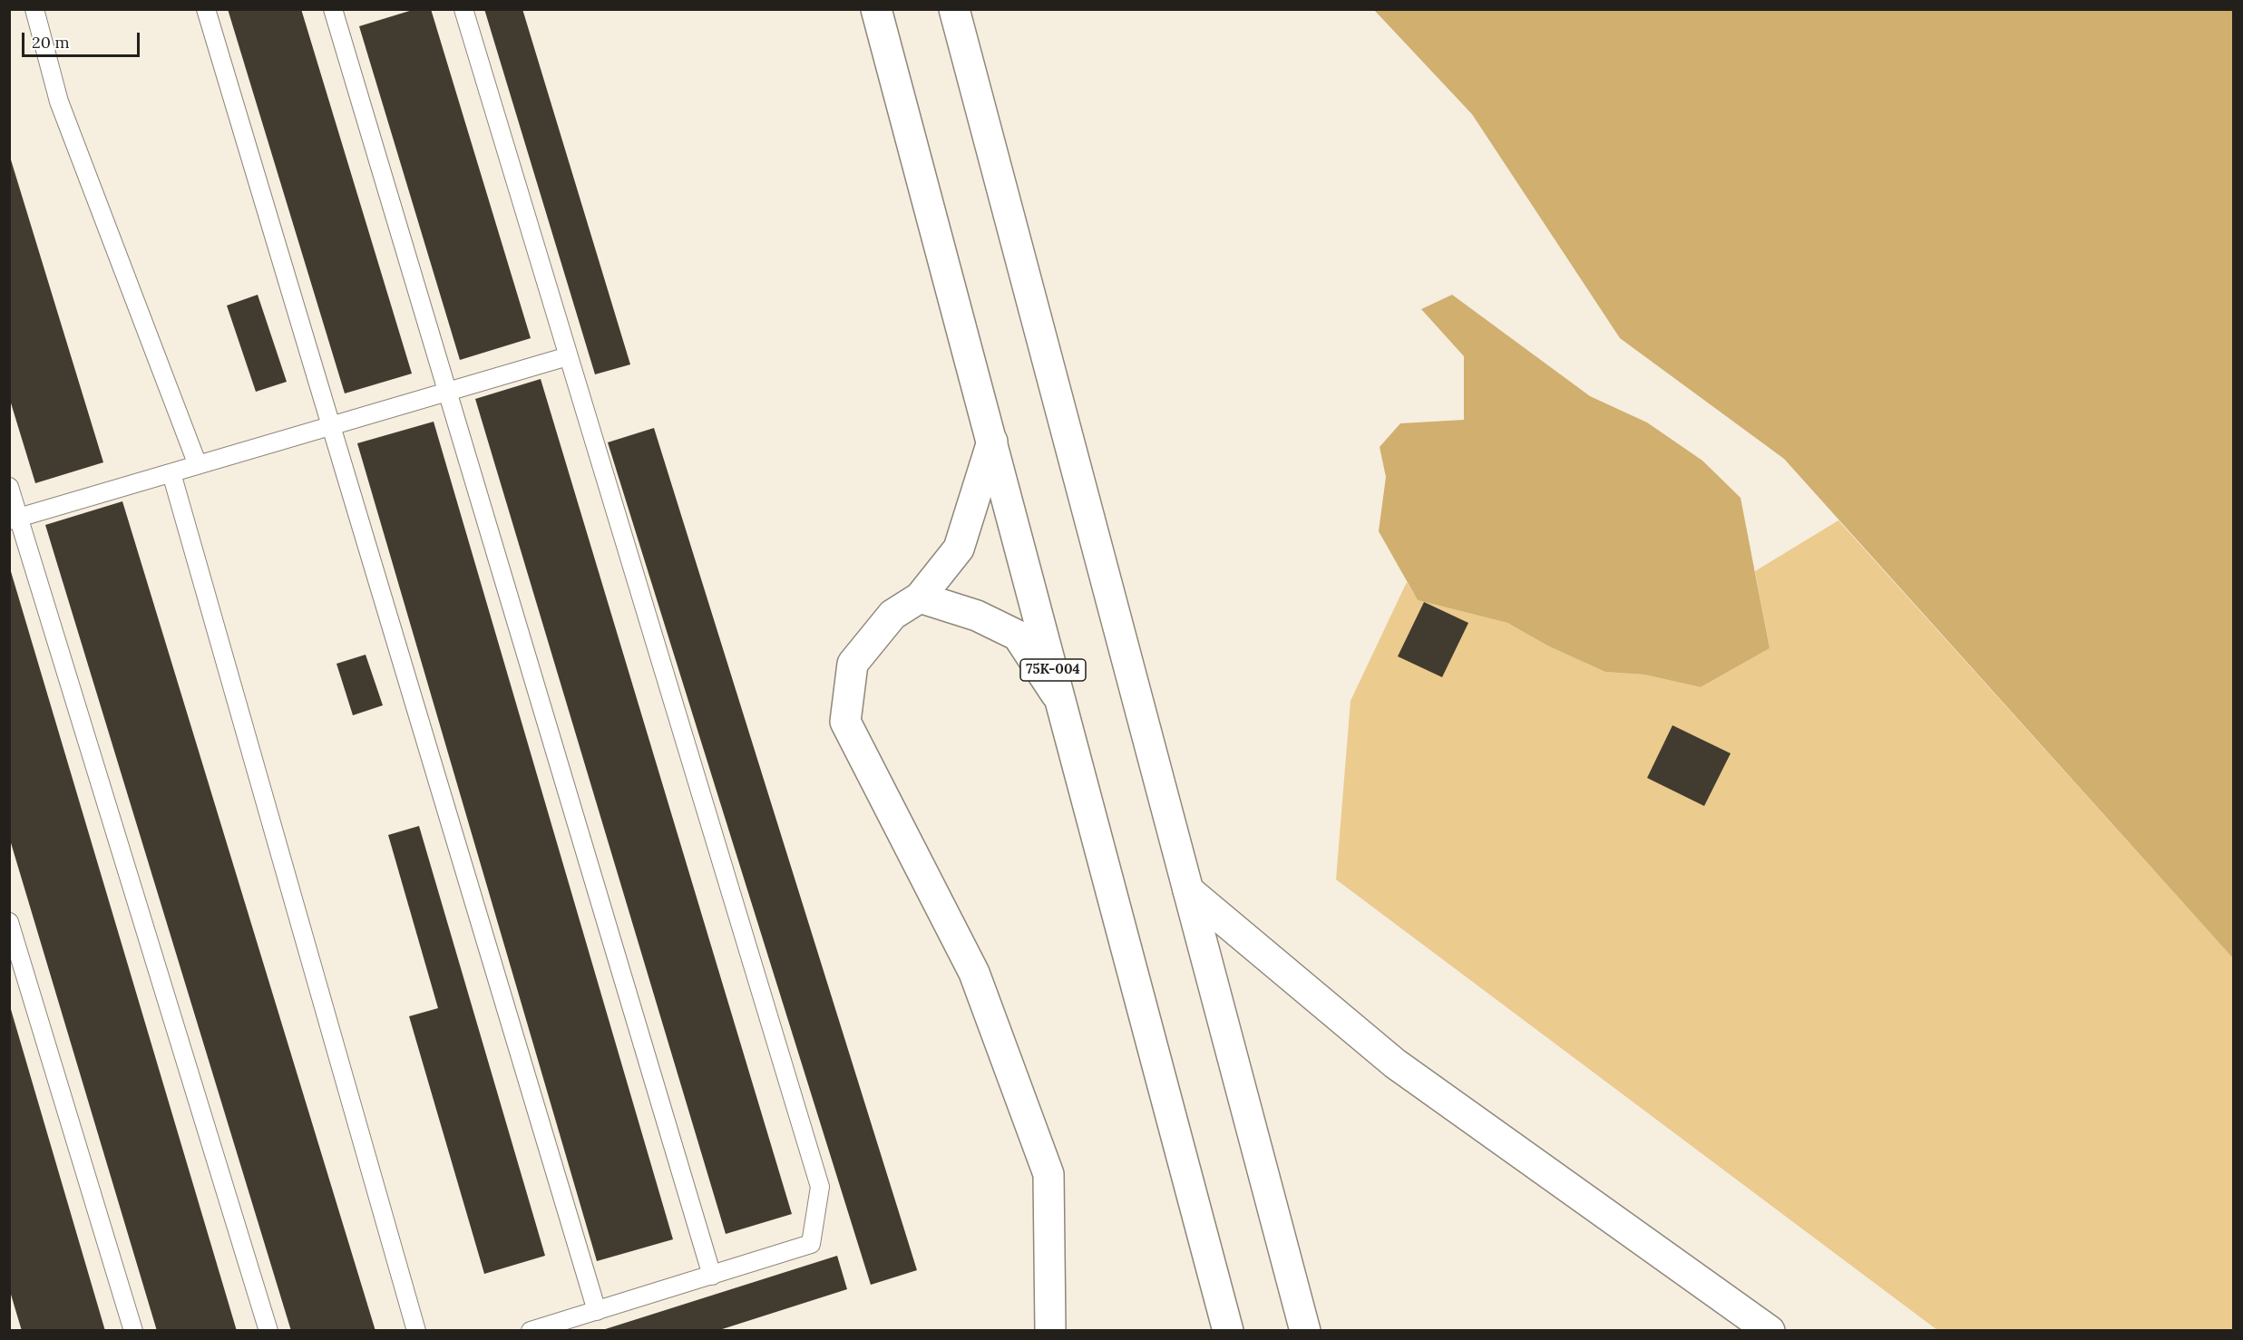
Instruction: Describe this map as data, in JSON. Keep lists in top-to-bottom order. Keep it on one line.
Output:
{"streets":{"main road":["75К-004"]},"scale_bar":"20 m"}
